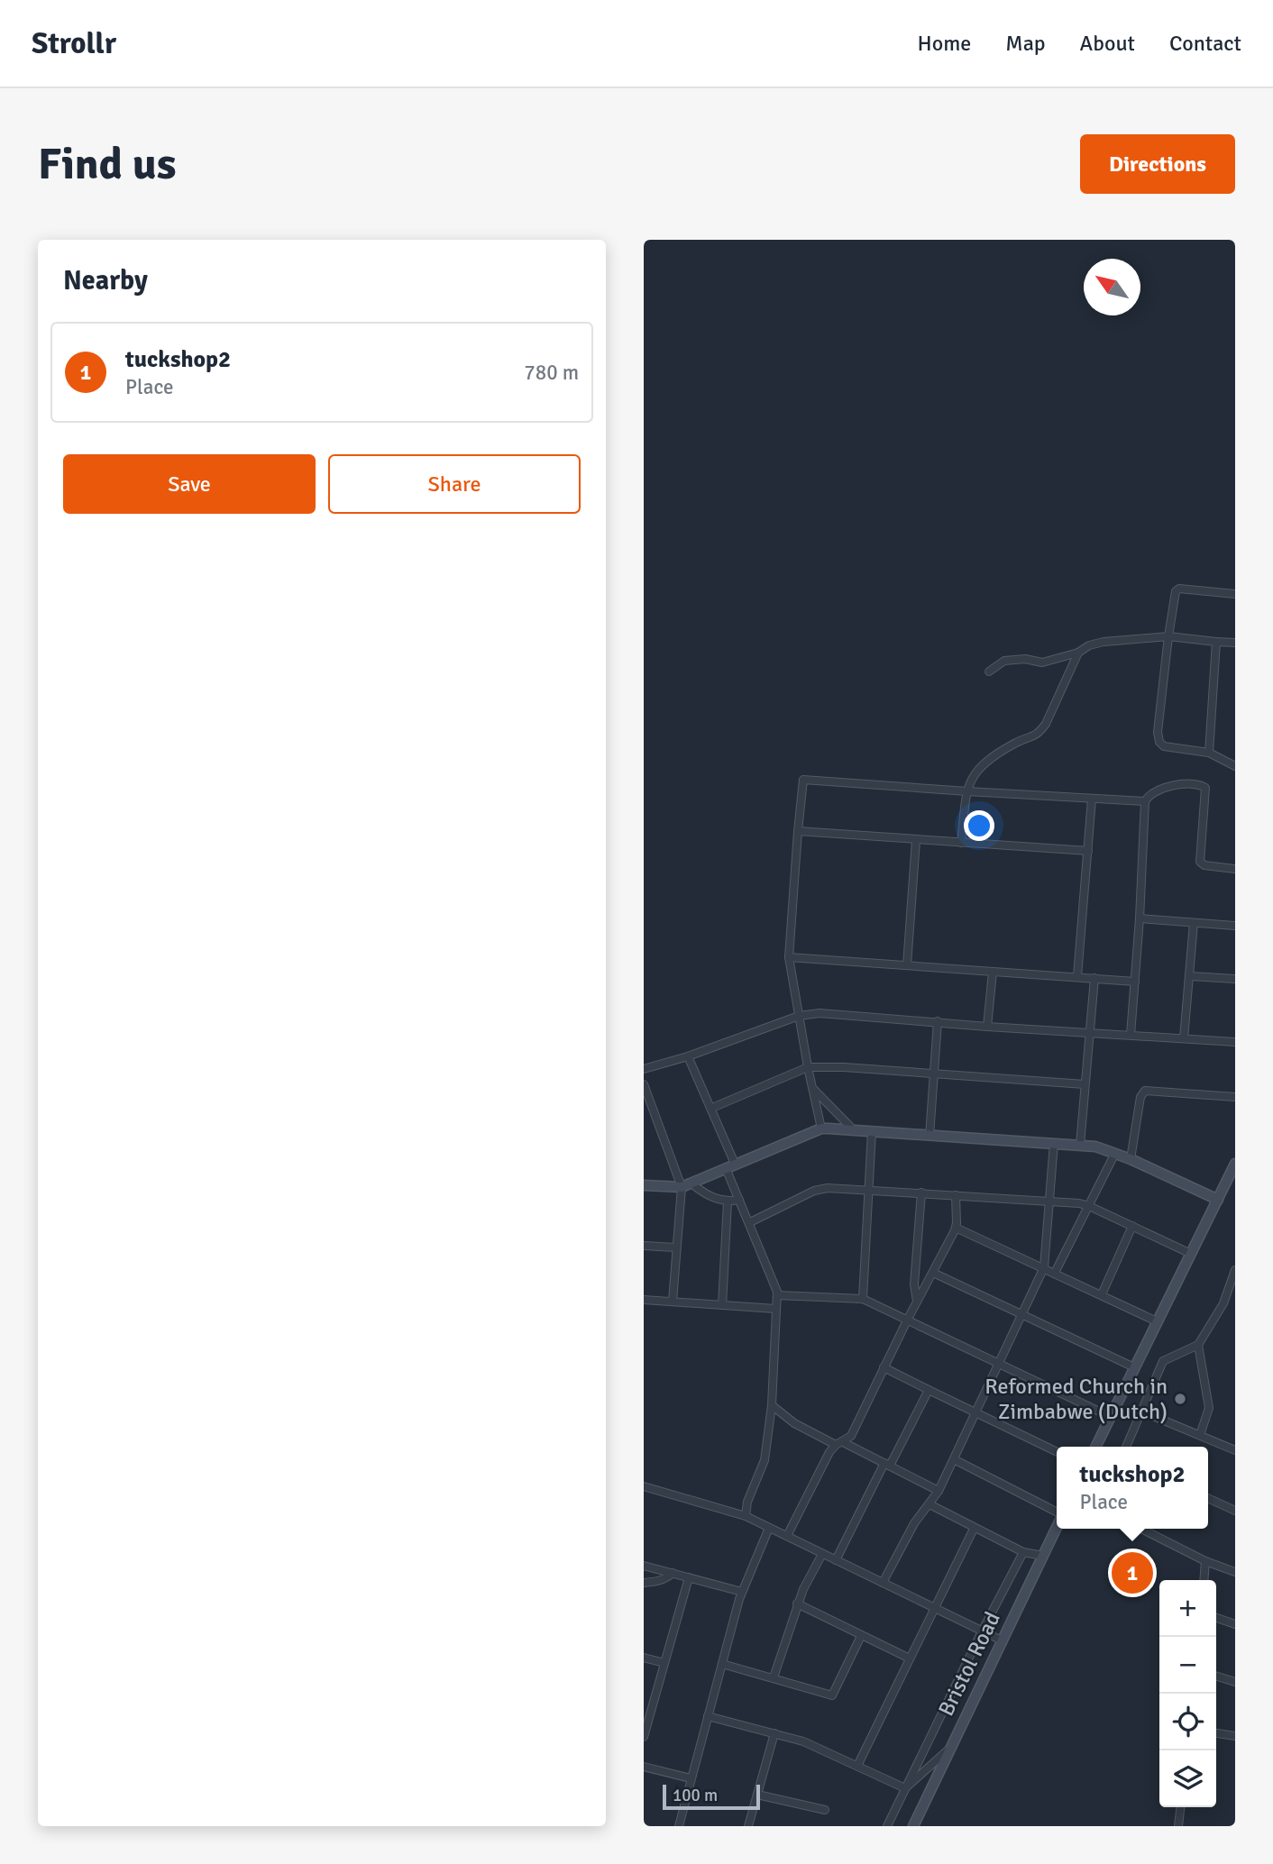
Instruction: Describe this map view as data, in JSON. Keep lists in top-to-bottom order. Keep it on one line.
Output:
{"streets":{"street":["Bristol Road"]},"places":["Reformed Church in Zimbabwe (Dutch)"],"scale_bar":"100 m","north":"top left","page":{"header":"Strollr","nav":["Home","Map","About","Contact"],"buttons":["Directions",["Save","Share"]],"title":"Find us","heading":"Nearby","list":[{"mark":"1","name":"tuckshop2","note":"Place","value":"780 m"}],"popup":["tuckshop2","Place"],"pins":"1","map_buttons":["+","−"],"scale":"100 m"}}
